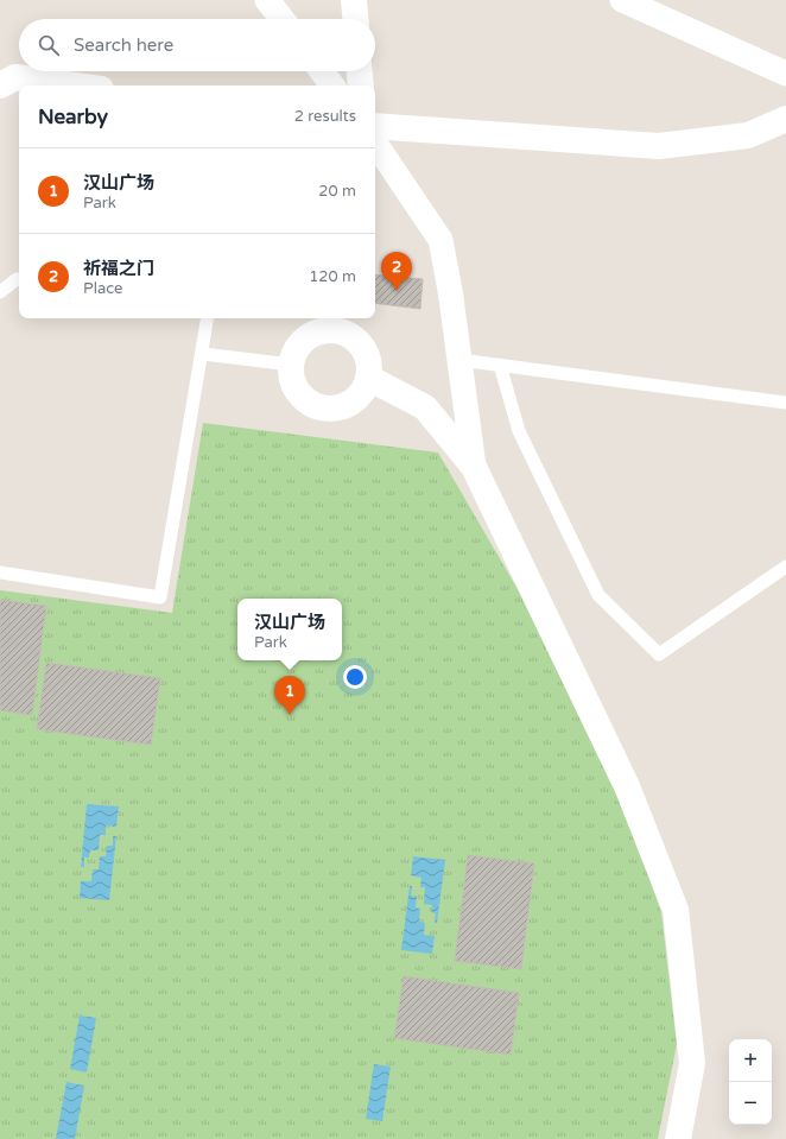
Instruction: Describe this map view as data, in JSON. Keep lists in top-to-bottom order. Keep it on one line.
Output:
{"page":{"search":"Search here","heading":["Nearby","2 results"],"list":[{"mark":"1","name":"汉山广场","note":"Park","value":"20 m"},{"mark":"2","name":"祈福之门","note":"Place","value":"120 m"}],"pins":["2","1"],"popup":["汉山广场","Park"],"map_buttons":["+","−"]}}
